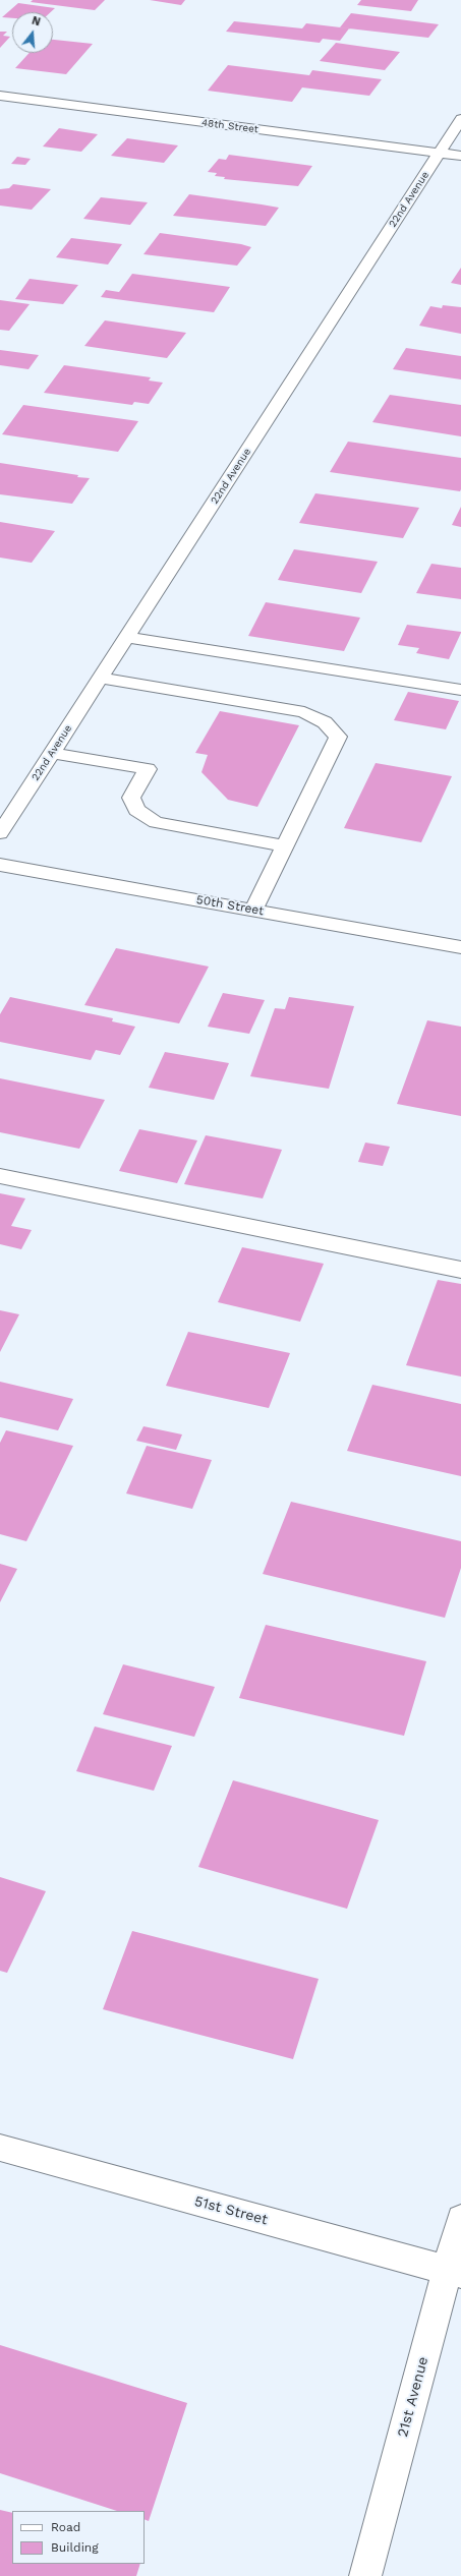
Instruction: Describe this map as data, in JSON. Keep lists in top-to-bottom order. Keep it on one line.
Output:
{"streets":{"street":["48th Street","22nd Avenue","50th Street","51st Street","21st Avenue"]},"crossings":[["48th Street","22nd Avenue"],["51st Street","21st Avenue"]],"legend":["Road","Building"],"north":"top"}
